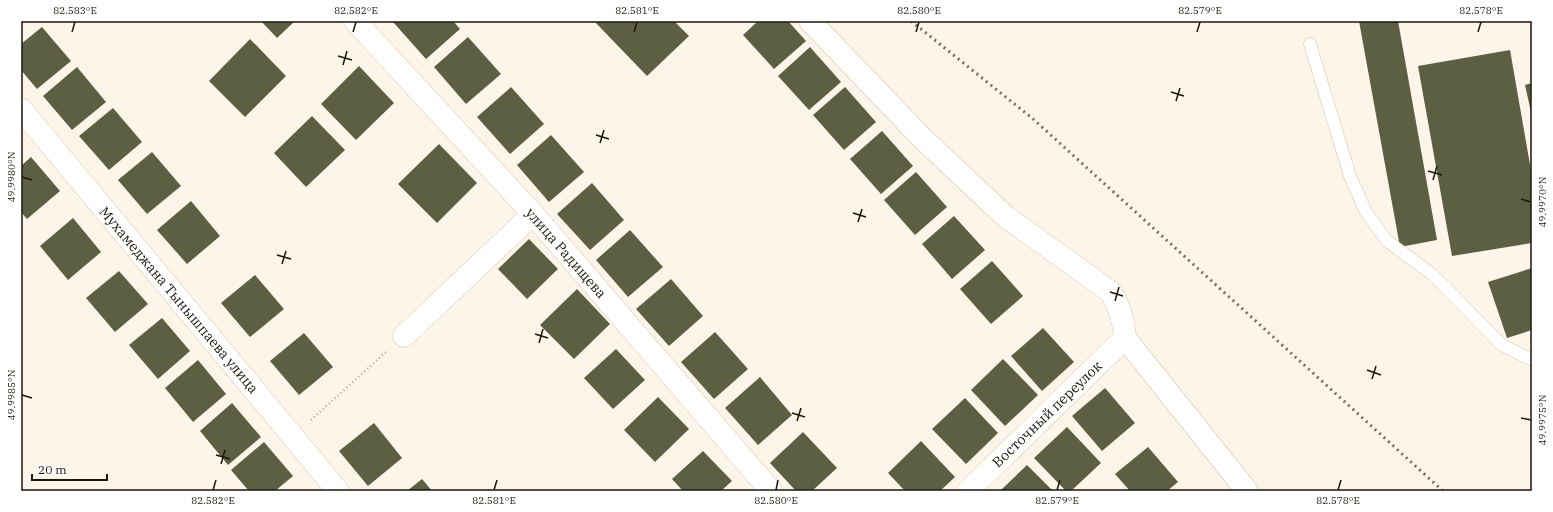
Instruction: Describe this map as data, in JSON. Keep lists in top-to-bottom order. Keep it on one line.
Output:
{"streets":{"street":["улица Радищева","Мухамеджана Тынышпаева улица","Восточный переулок"]},"scale_bar":"20 m","coordinates":["82.583°E","82.582°E","82.581°E","82.580°E","82.579°E","82.578°E","49.9980°N","49.9970°N","49.9985°N","49.9975°N"]}
